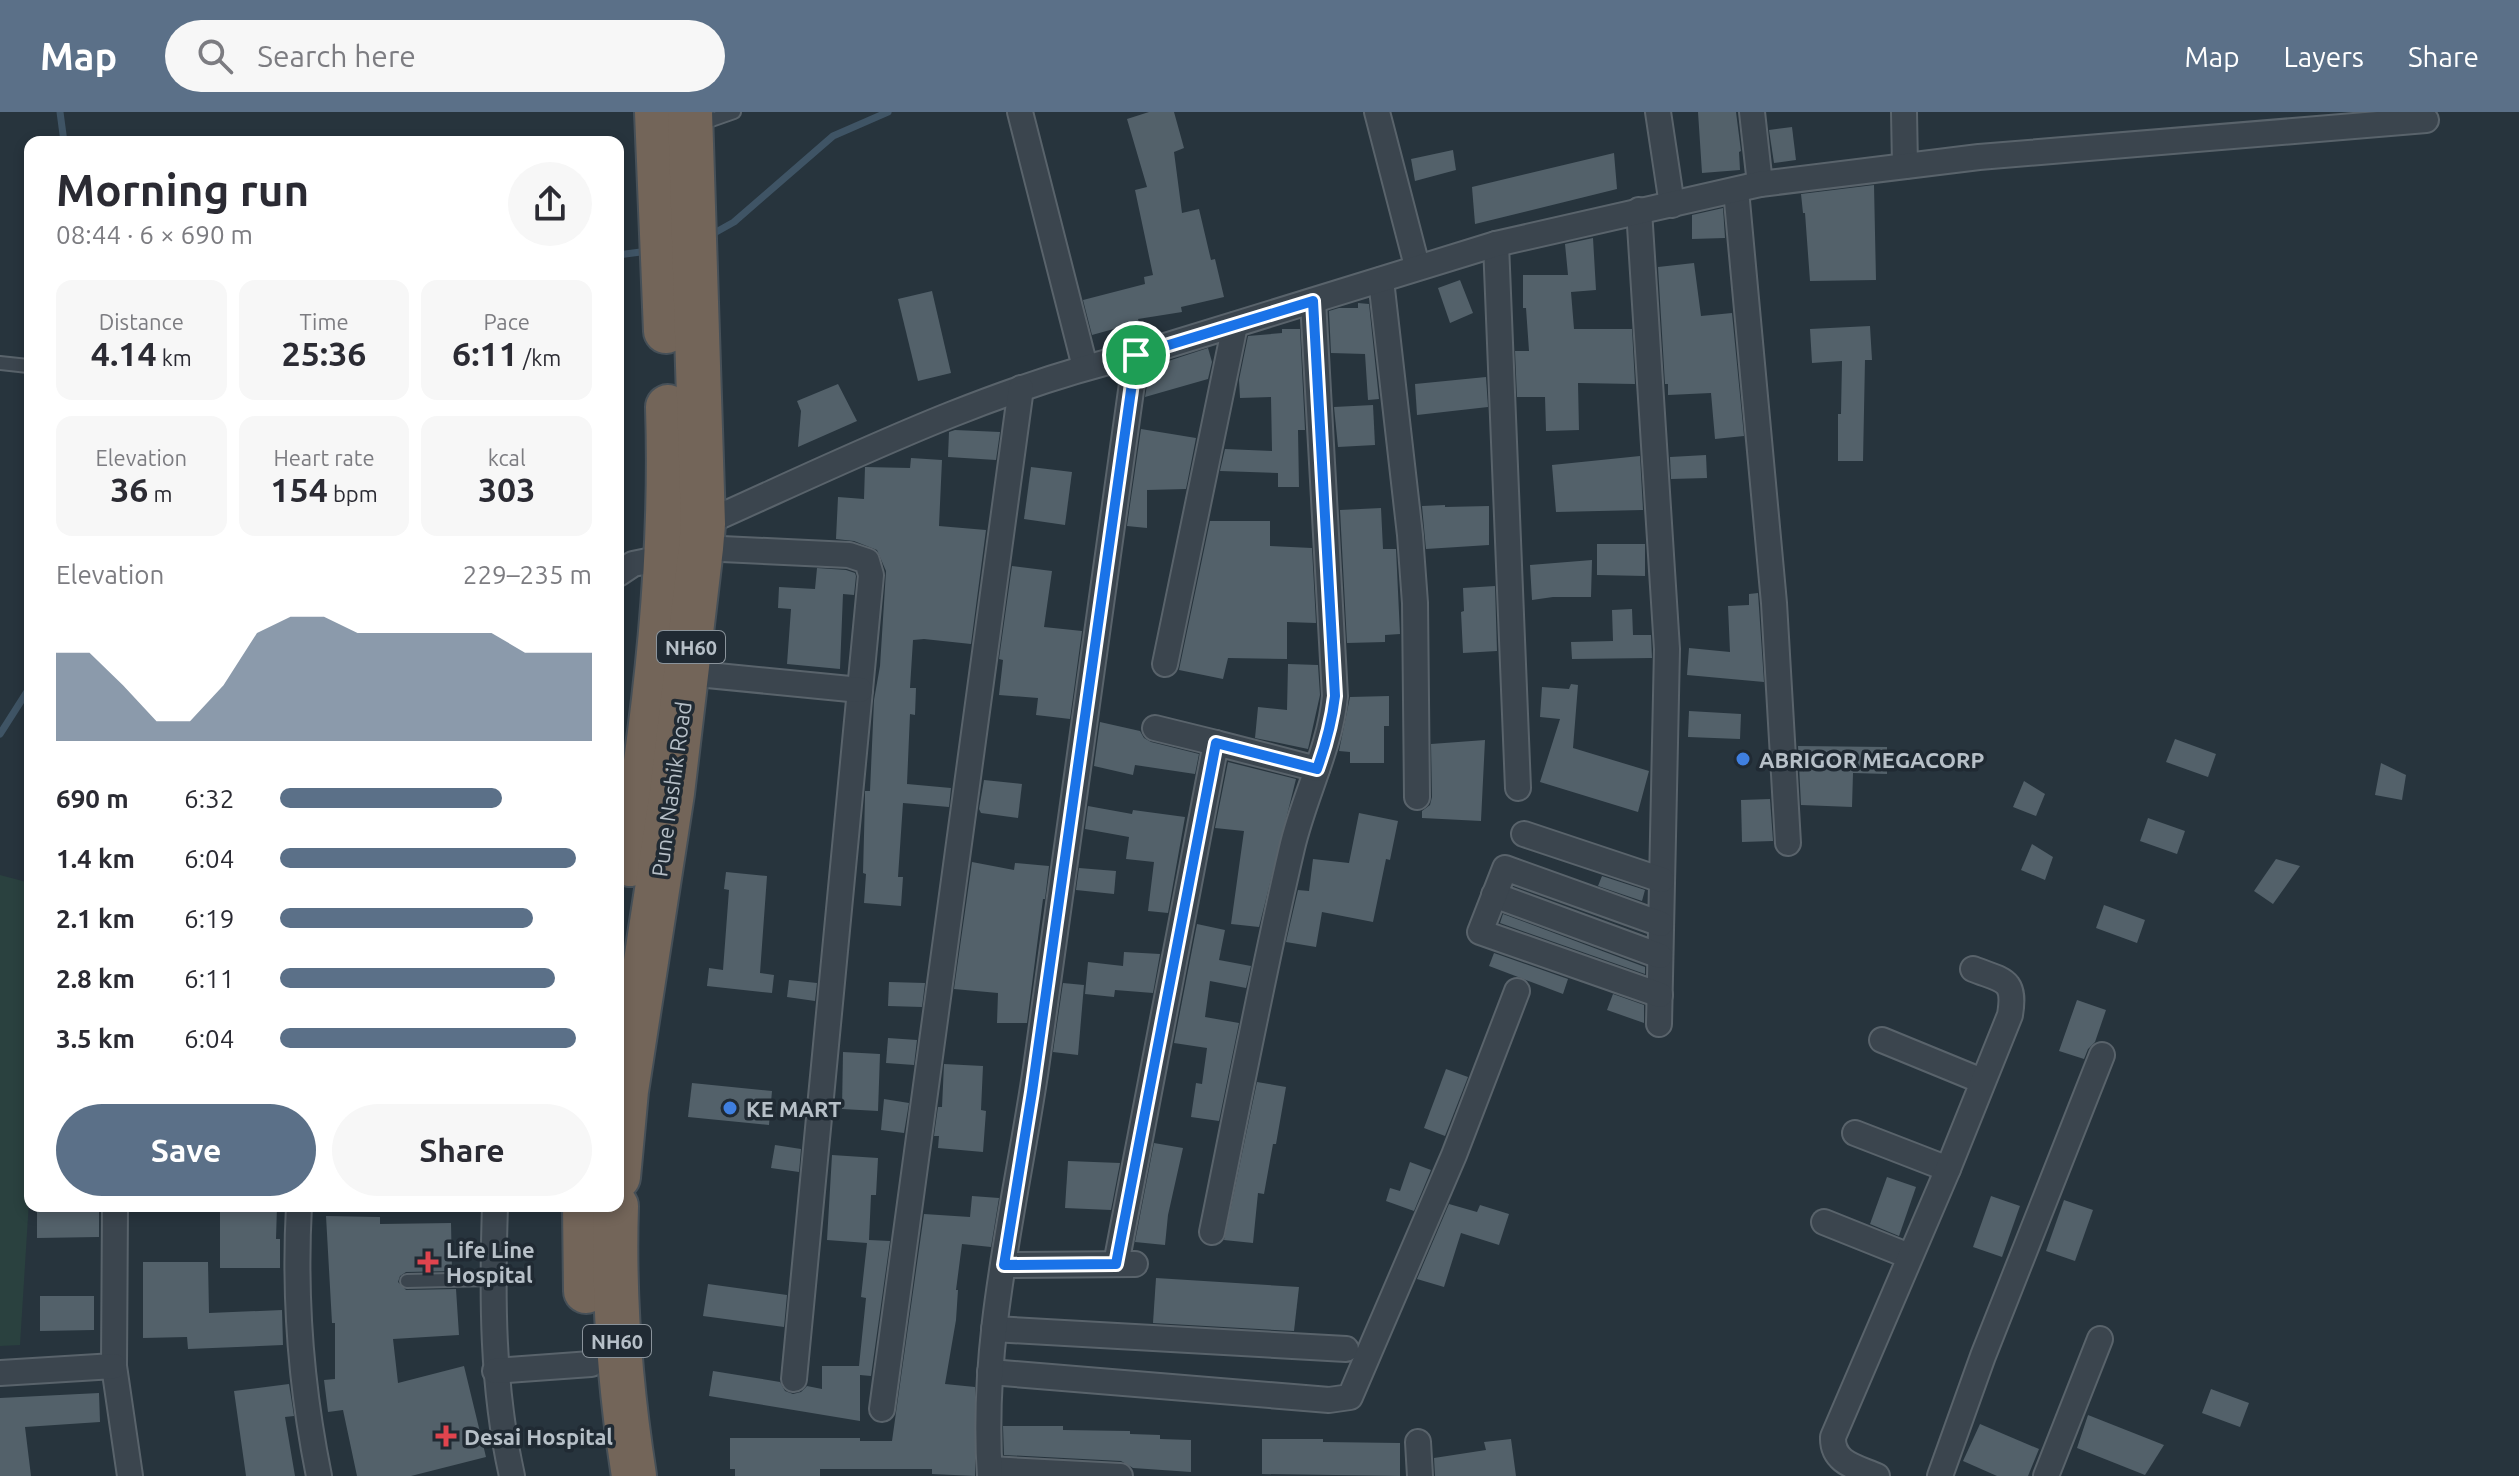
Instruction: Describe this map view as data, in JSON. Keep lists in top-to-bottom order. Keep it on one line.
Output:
{"streets":{"highway":["NH60","Pune Nashik Road"]},"places":{"other":["ABRIGOR MEGACORP","KE MART"],"health":["Life Line Hospital","Desai Hospital"]},"page":{"header":"Map","search":"Search here","nav":["Map","Layers","Share"],"heading":["Morning run","08:44 · 6 × 690 m"],"stats":[["Distance","4.14 km"],["Time","25:36"],["Pace","6:11 /km"],["Elevation","36 m"],["Heart rate","154 bpm"],["kcal","303"]],"chart":["Elevation","229–235 m"],"list":[{"name":"690 m","note":"6:32"},{"name":"1.4 km","note":"6:04"},{"name":"2.1 km","note":"6:19"},{"name":"2.8 km","note":"6:11"},{"name":"3.5 km","note":"6:04"}],"buttons":["Save","Share"]}}
